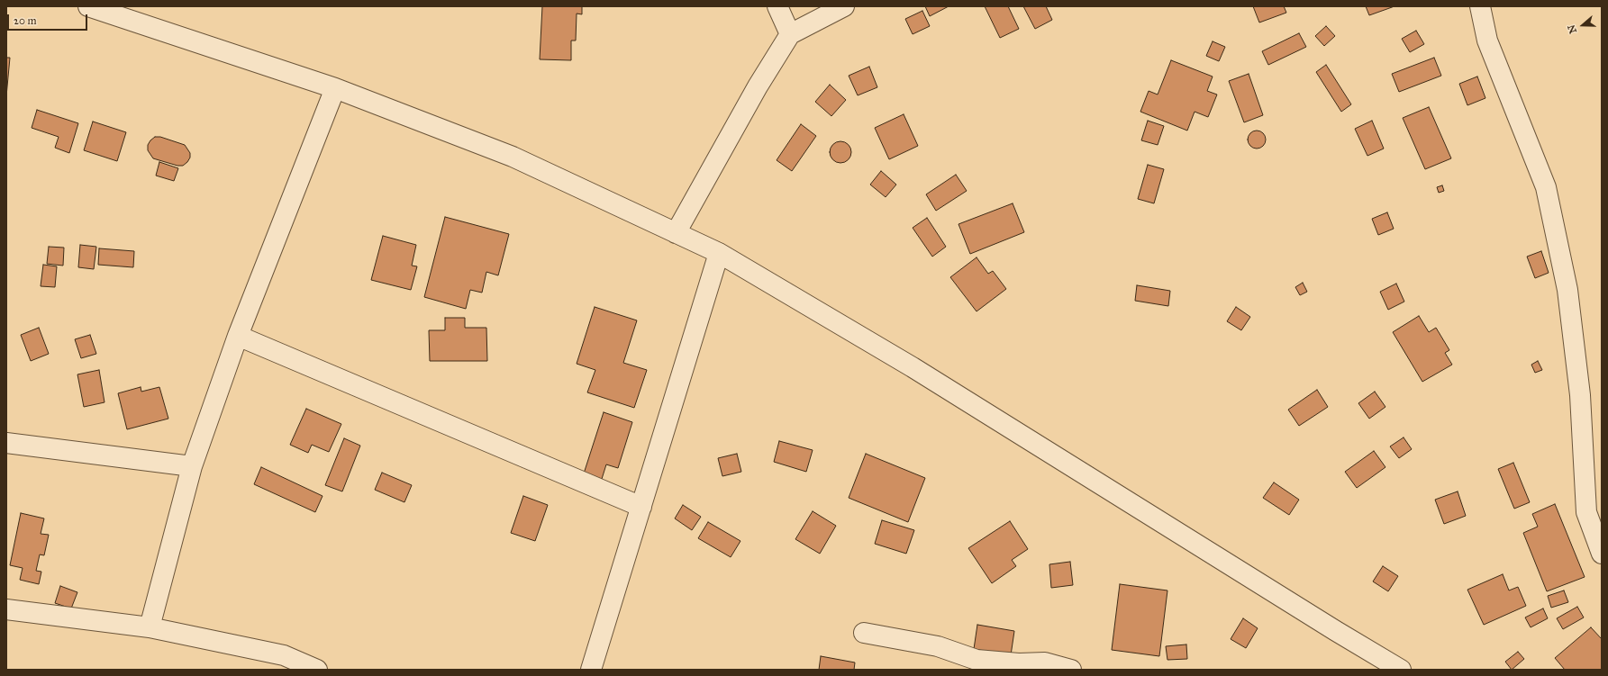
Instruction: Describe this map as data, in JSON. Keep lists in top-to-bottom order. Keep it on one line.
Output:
{"scale_bar":"20 m","north":"left"}
